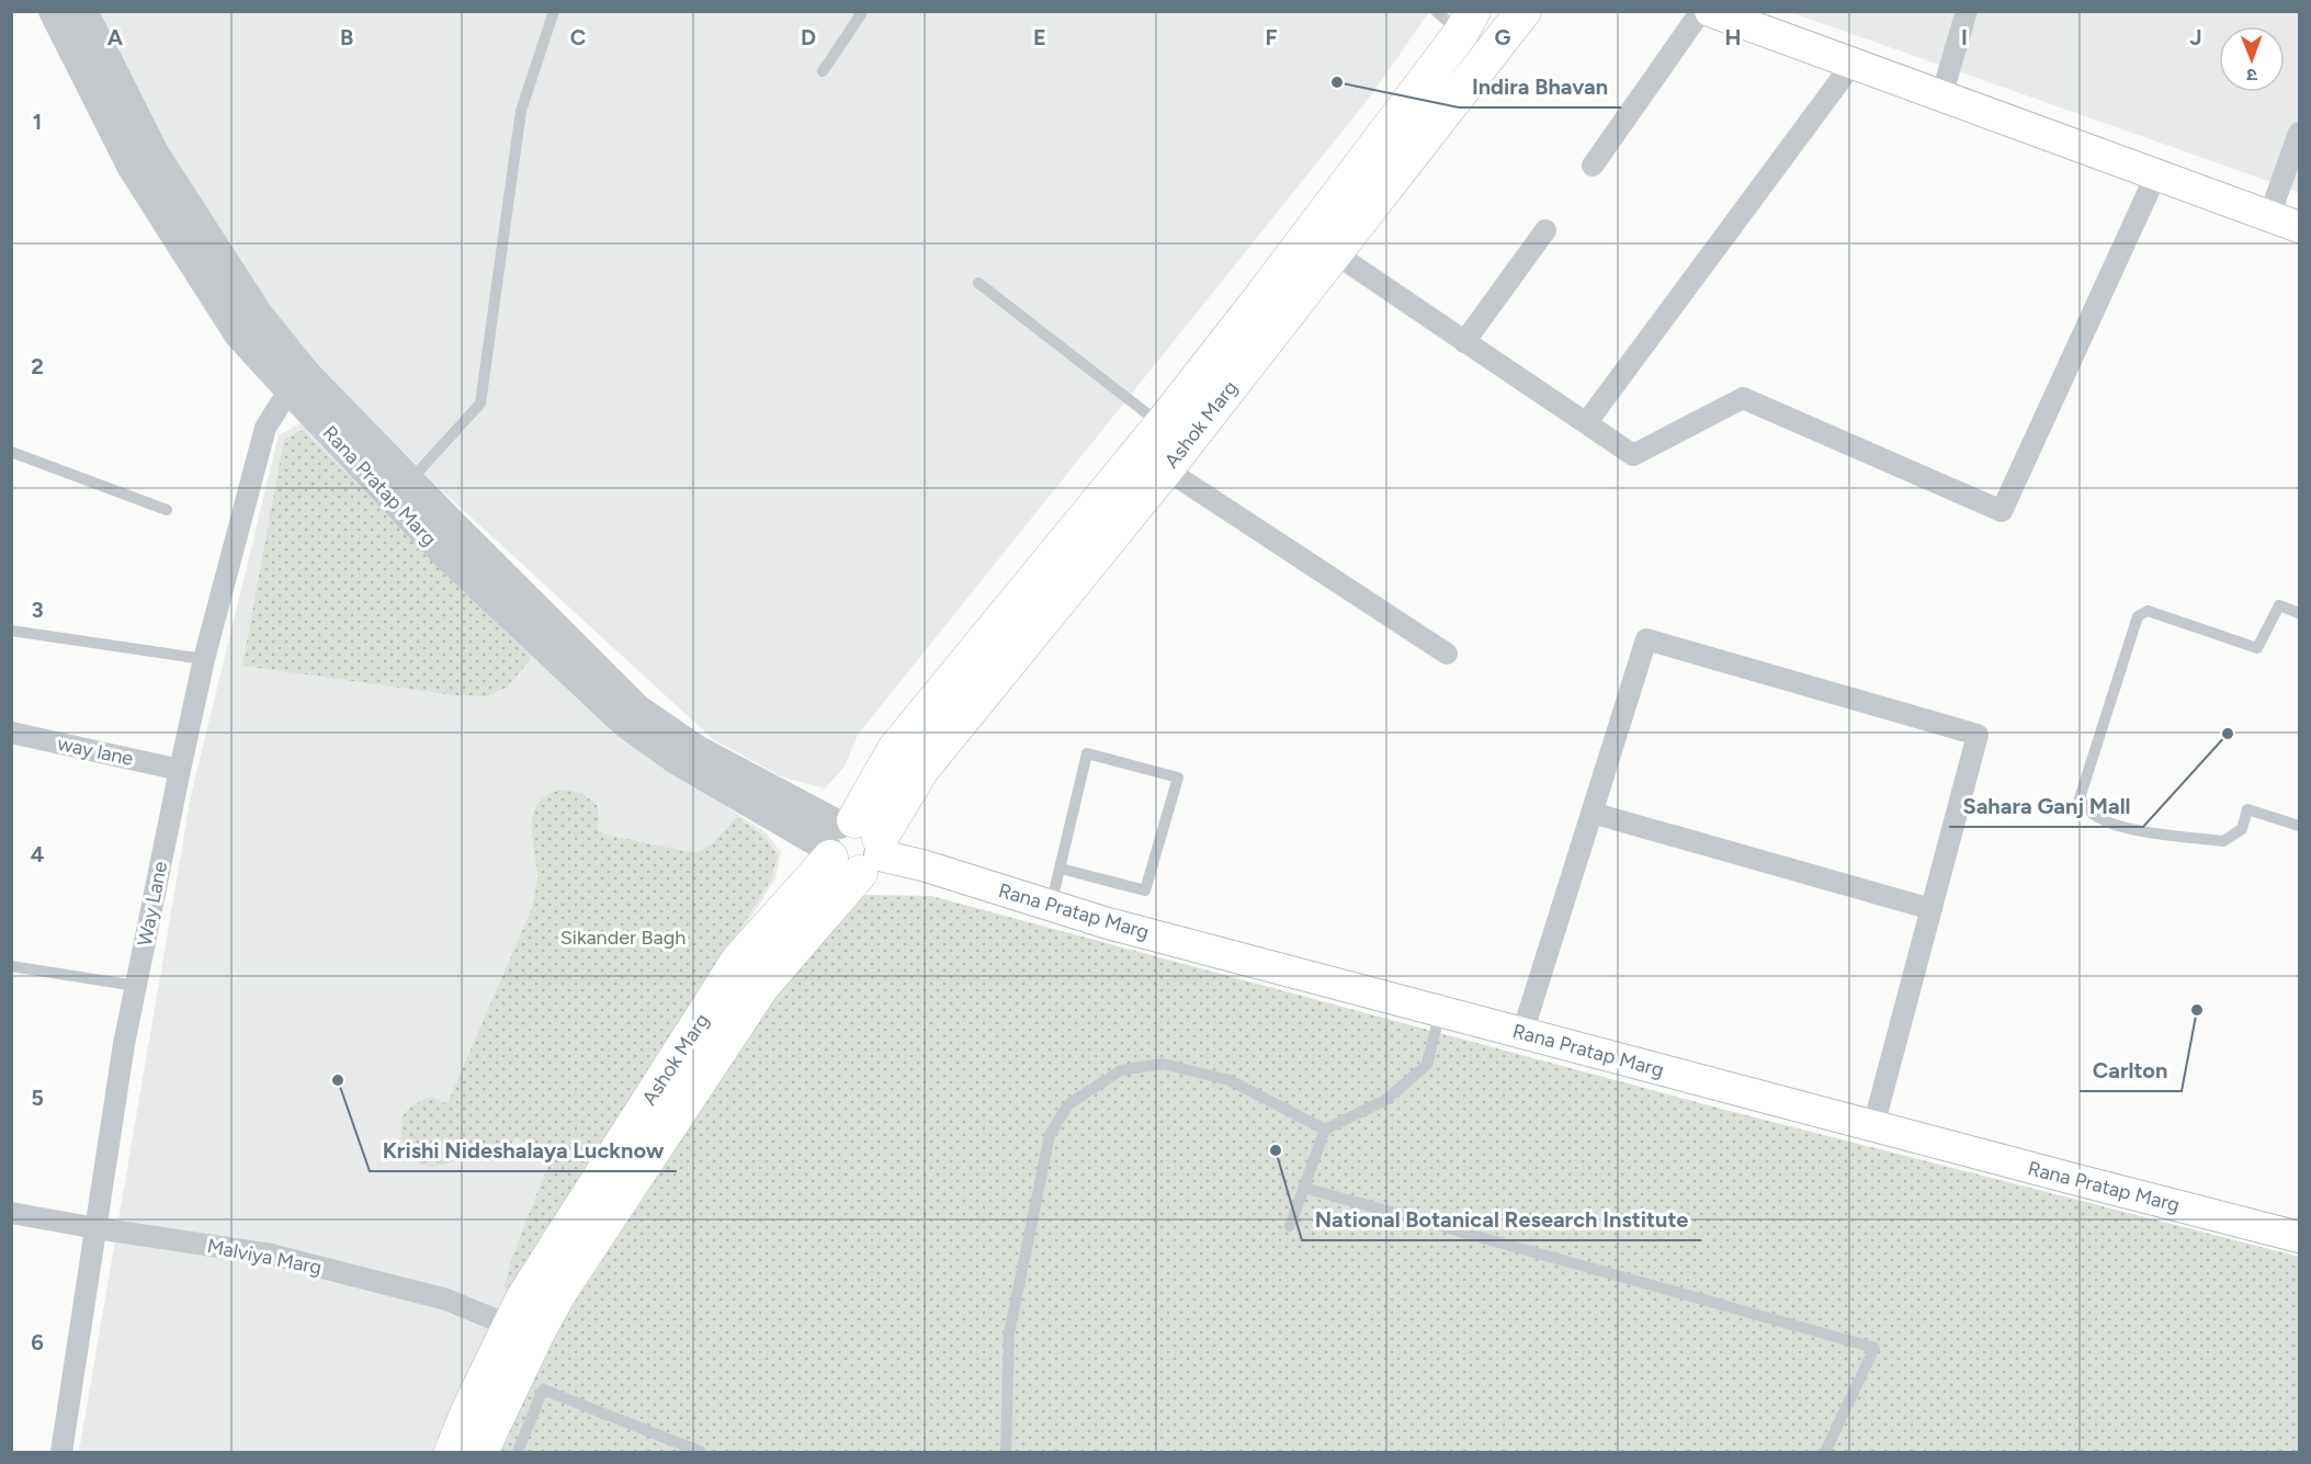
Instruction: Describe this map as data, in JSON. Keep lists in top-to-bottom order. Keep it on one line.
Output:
{"streets":{"main road":["Ashok Marg","Rana Pratap Marg"],"street":["way lane","Way Lane","Malviya Marg"]},"crossings":[["Ashok Marg","Rana Pratap Marg"],["Ashok Marg","Malviya Marg"],["Rana Pratap Marg","Way Lane"],["way lane","Way Lane"],["Way Lane","Malviya Marg"]],"parks":["Sikander Bagh"],"places":["Indira Bhavan","Sahara Ganj Mall","Carlton","Krishi Nideshalaya Lucknow","National Botanical Research Institute"],"north":"bottom","grid":{"columns":["A","B","C","D","E","F","G","H","I","J"],"rows":["1","2","3","4","5","6"]}}
